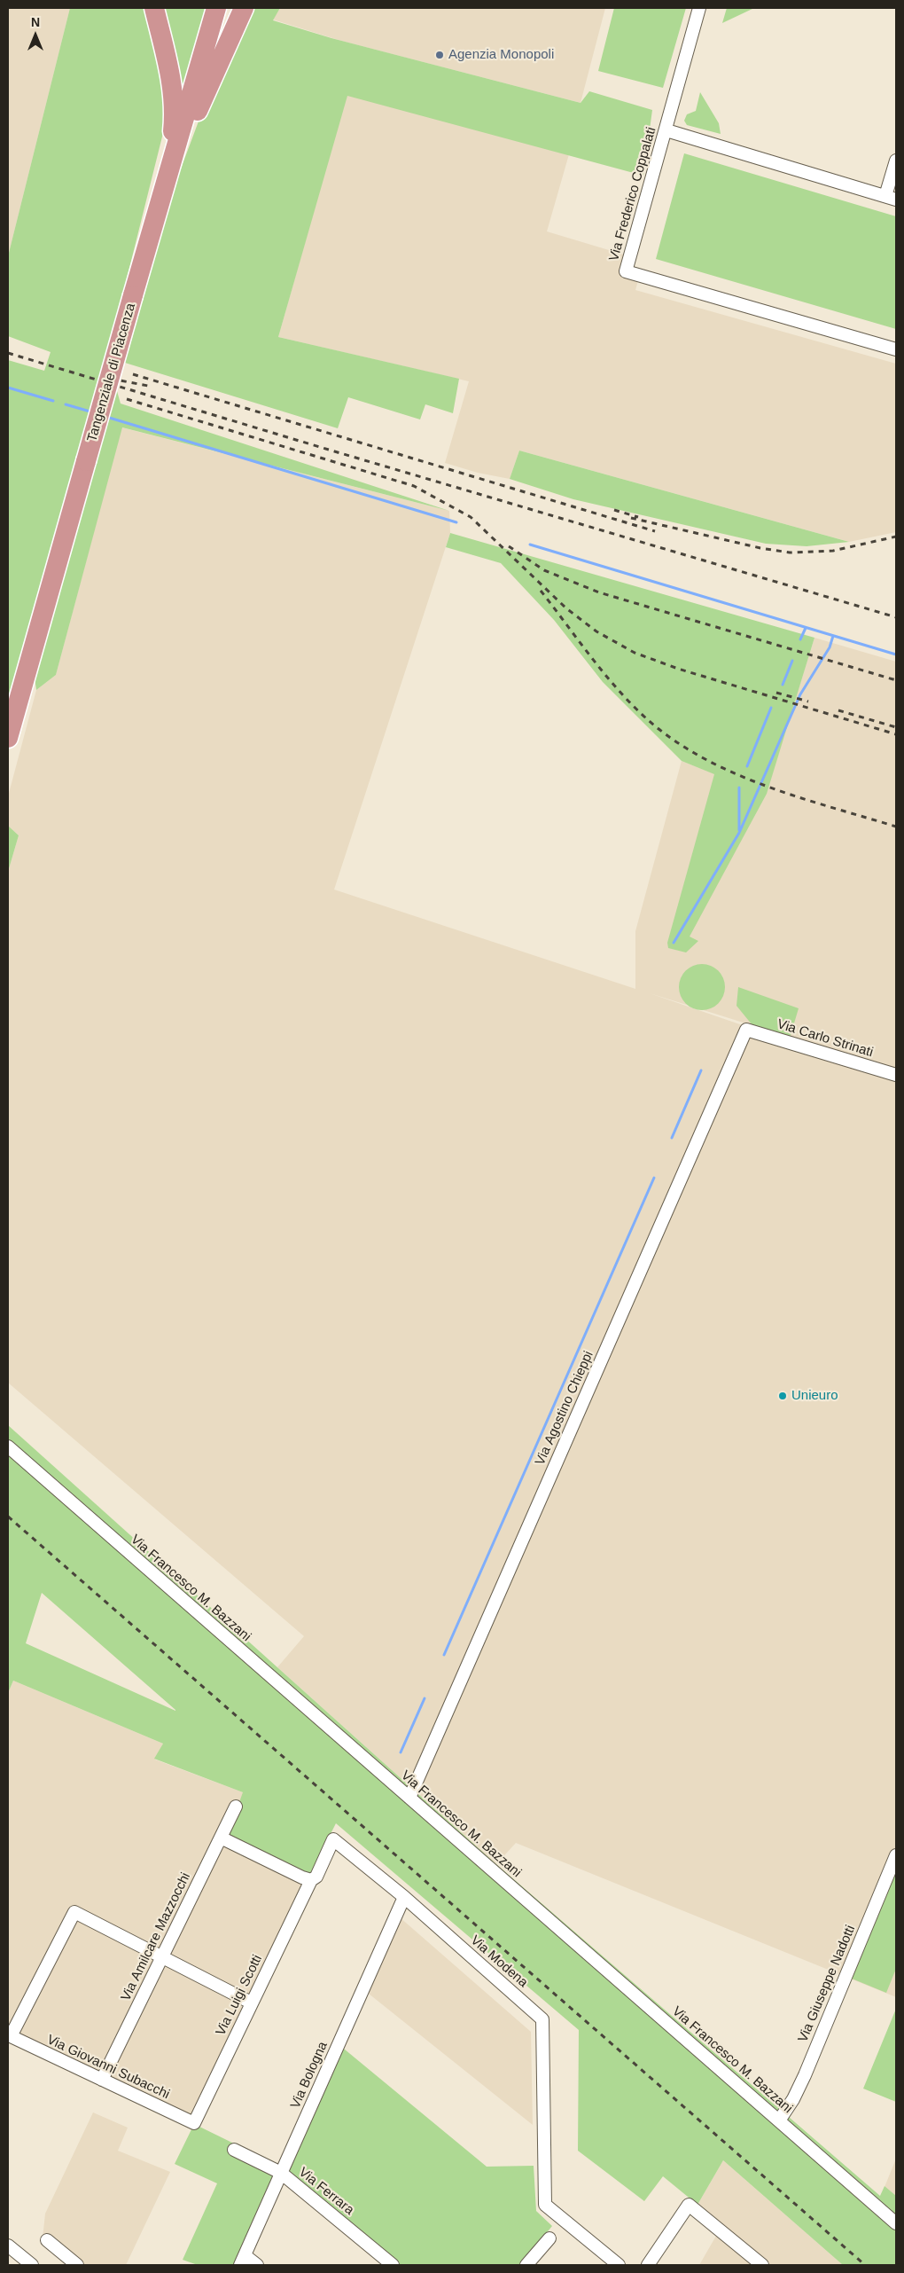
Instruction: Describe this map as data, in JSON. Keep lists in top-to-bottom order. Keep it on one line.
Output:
{"streets":{"highway":["Tangenziale di Piacenza"],"street":["Via Frederico Coppalati","Via Carlo Strinati","Via Agostino Chieppi","Via Francesco M. Bazzani","Via Amilcare Mazzocchi","Via Modena","Via Giuseppe Nadotti","Via Luigi Scotti","Via Giovanni Subacchi","Via Bologna","Via Ferrara"]},"crossings":[["Via Carlo Strinati","Via Agostino Chieppi"],["Via Agostino Chieppi","Via Francesco M. Bazzani"],["Via Francesco M. Bazzani","Via Giuseppe Nadotti"],["Via Amilcare Mazzocchi","Via Giovanni Subacchi"],["Via Modena","Via Luigi Scotti"],["Via Modena","Via Bologna"],["Via Luigi Scotti","Via Giovanni Subacchi"],["Via Bologna","Via Ferrara"]],"places":["Agenzia Monopoli","Unieuro"],"north":"top"}
